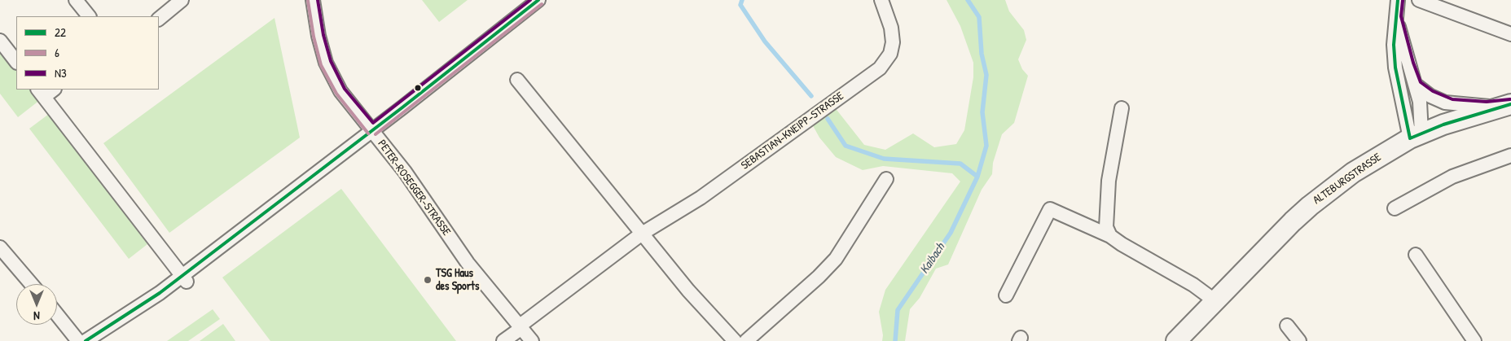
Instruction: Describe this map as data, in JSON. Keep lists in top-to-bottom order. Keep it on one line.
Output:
{"streets":{"main road":["ALTEBURGSTRASSE"],"street":["SEBASTIAN-KNEIPP-STRASSE","PETER-ROSEGGER-STRASSE"]},"crossings":[["SEBASTIAN-KNEIPP-STRASSE","PETER-ROSEGGER-STRASSE"]],"water":["Kaibach"],"places":["TSG Haus des Sports"],"lines":["transit line 22","transit line N3","transit line 6"],"legend":["22","6","N3"],"north":"bottom"}
